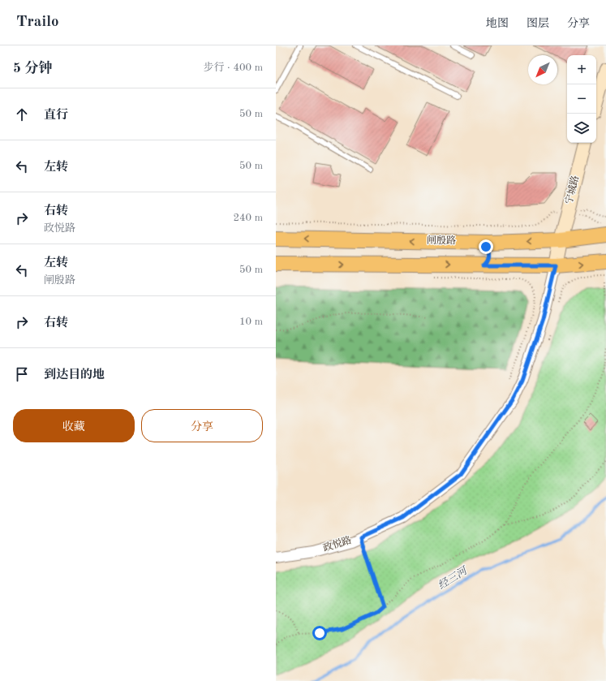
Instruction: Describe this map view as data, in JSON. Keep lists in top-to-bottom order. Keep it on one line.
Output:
{"streets":{"main road":["闸殷路"],"street":["宁城路","政悦路"]},"crossings":[["宁城路","闸殷路"],["宁城路","政悦路"]],"water":["经三河"],"north":"bottom left","page":{"header":"Trailo","nav":["地图","图层","分享"],"heading":["5 分钟","步行 · 400 m"],"map_buttons":["+","−"],"list":[["直行","50 m"],["左转","50 m"],["右转","政悦路","240 m"],["左转","闸殷路","50 m"],["右转","10 m"],"到达目的地"],"buttons":["收藏","分享"]}}
